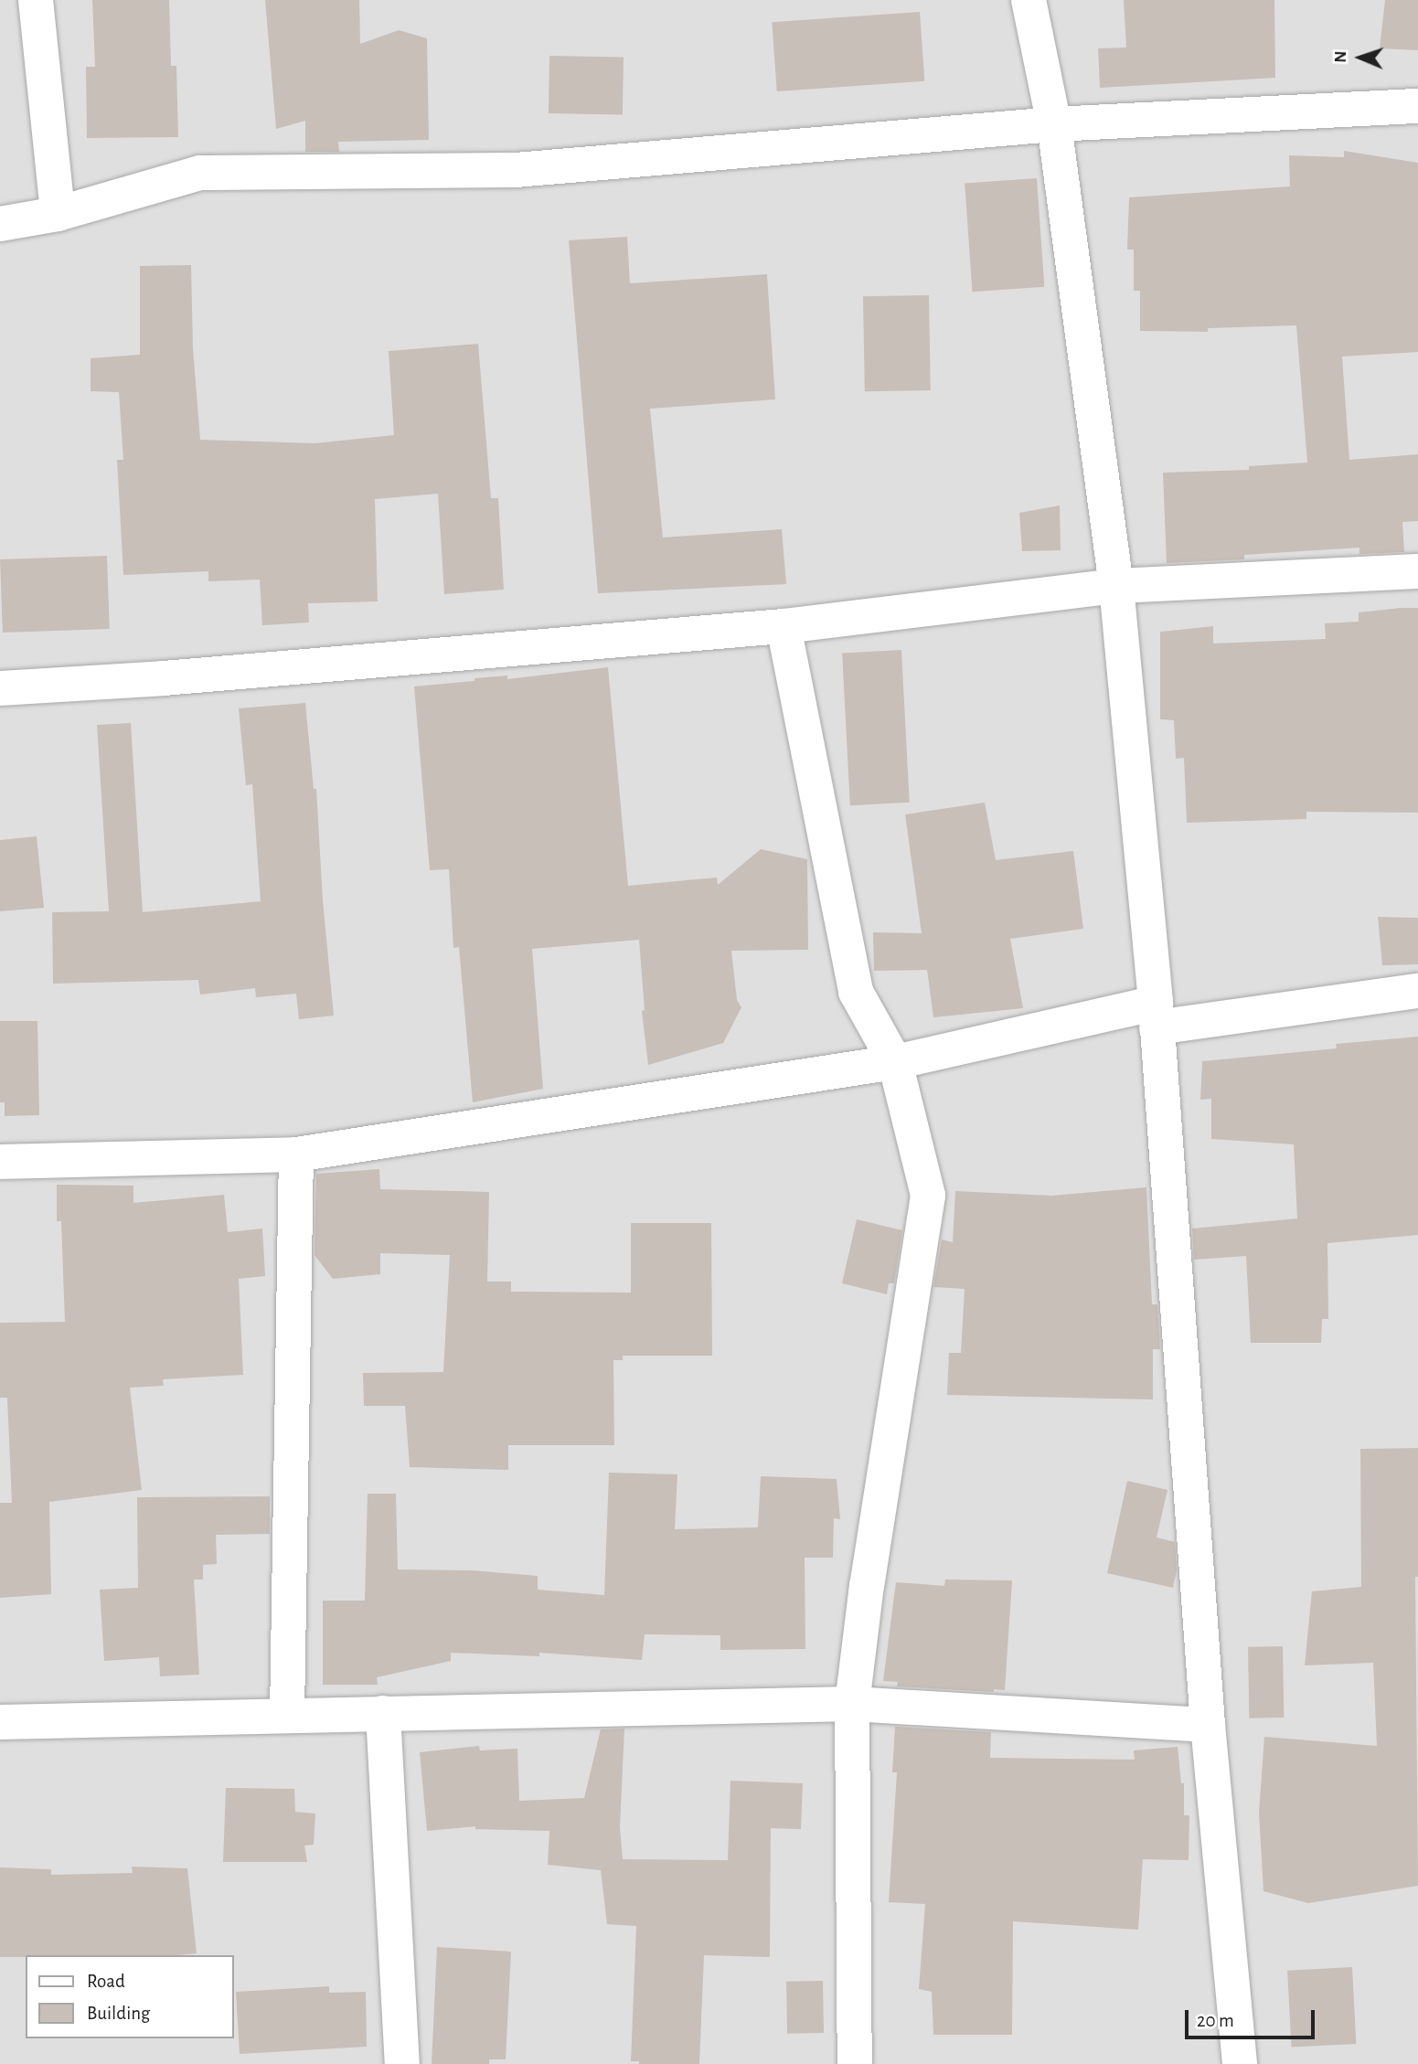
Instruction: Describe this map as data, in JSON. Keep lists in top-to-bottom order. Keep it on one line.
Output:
{"legend":["Road","Building"],"scale_bar":"20 m","north":"left"}
